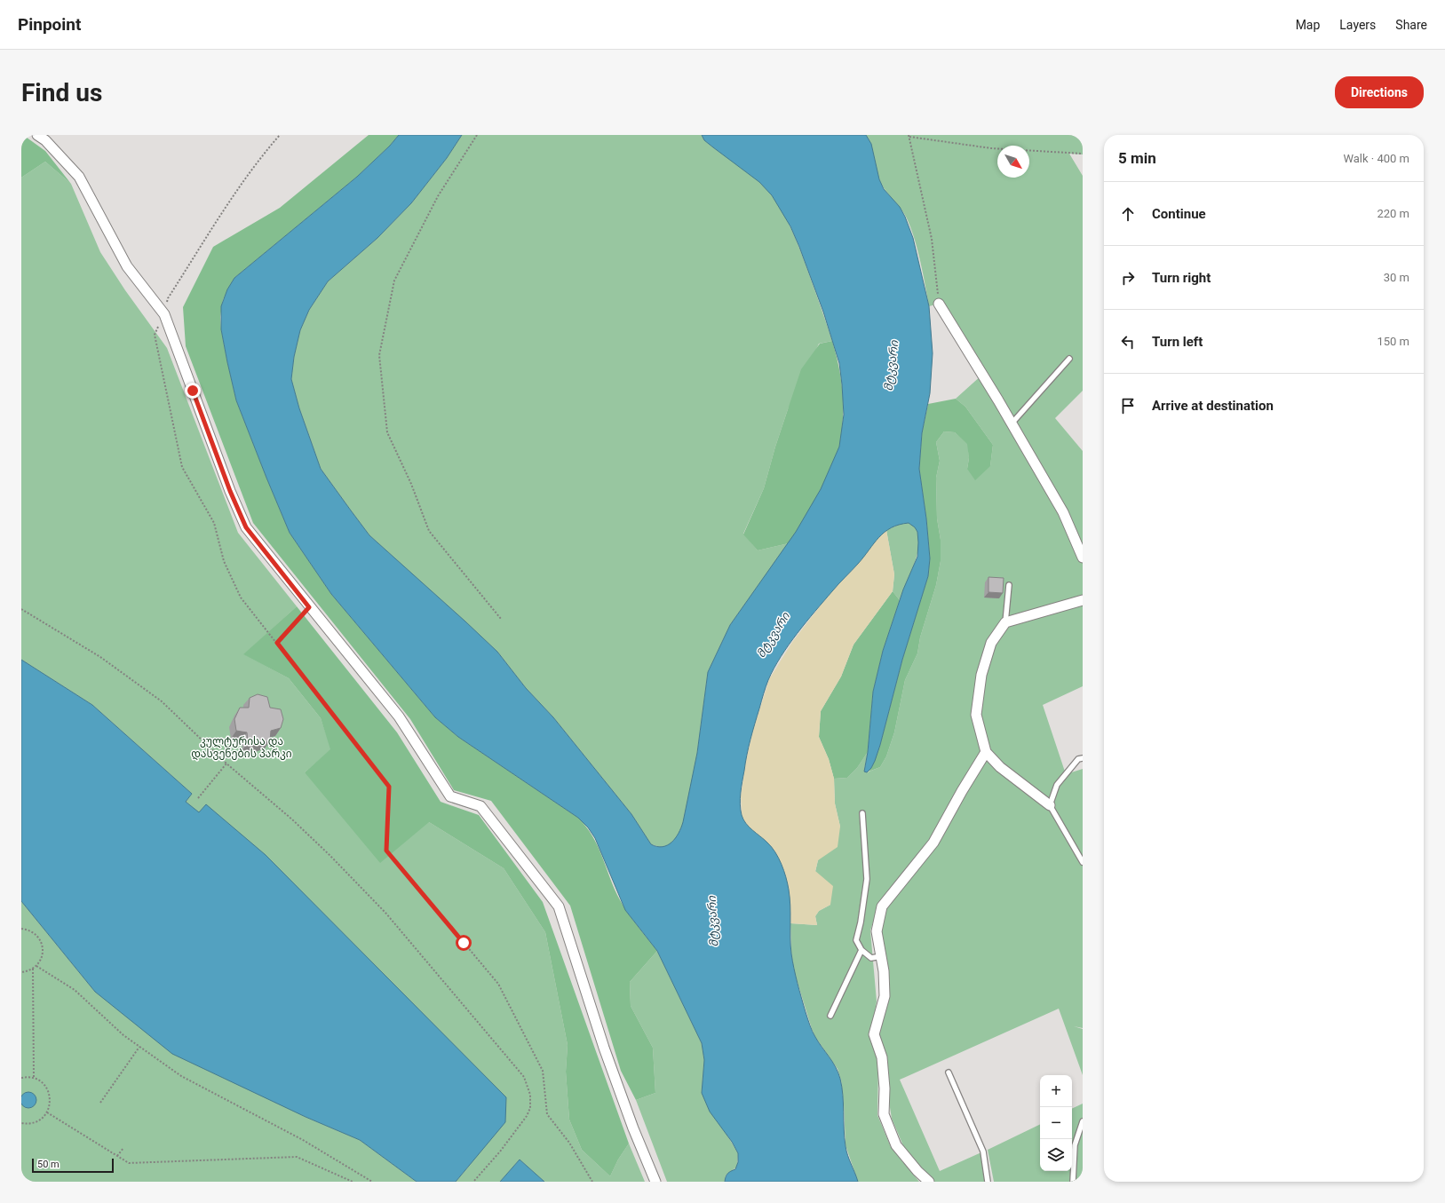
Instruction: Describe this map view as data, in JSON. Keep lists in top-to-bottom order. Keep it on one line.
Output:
{"water":["მტკვარი"],"parks":["კულტურისა და დასვენების პარკი"],"scale_bar":"50 m","north":"bottom right","page":{"header":"Pinpoint","nav":["Map","Layers","Share"],"buttons":"Directions","title":"Find us","heading":["5 min","Walk · 400 m"],"list":[["Continue","220 m"],["Turn right","30 m"],["Turn left","150 m"],"Arrive at destination"],"map_buttons":["+","−"],"scale":"50 m"}}
